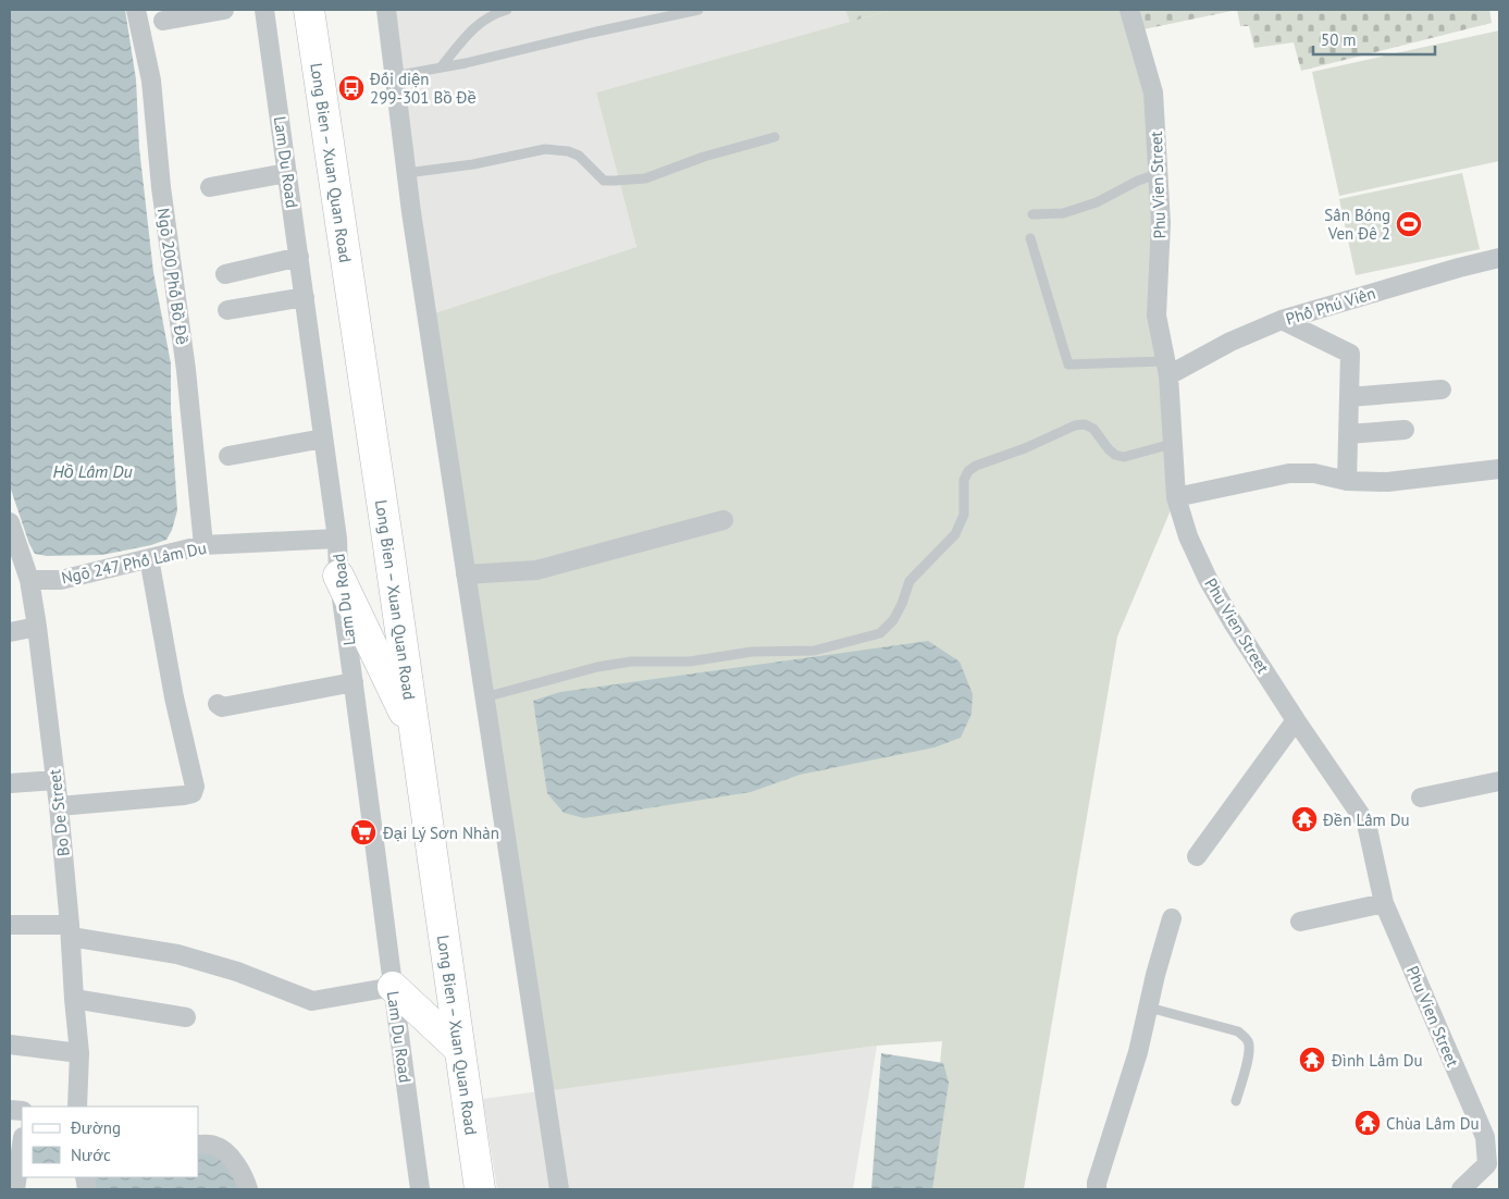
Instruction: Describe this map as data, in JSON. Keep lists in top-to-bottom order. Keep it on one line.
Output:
{"streets":{"main road":["Long Bien – Xuan Quan Road"],"street":["Lam Du Road","Phu Vien Street","Ngõ 200 Phố Bồ Đề","Phố Phú Viên","Ngõ 247 Phố Lâm Du","Bo De Street"]},"crossings":[["Lam Du Road","Ngõ 247 Phố Lâm Du"],["Phu Vien Street","Phố Phú Viên"],["Ngõ 200 Phố Bồ Đề","Ngõ 247 Phố Lâm Du"],["Ngõ 247 Phố Lâm Du","Bo De Street"]],"water":["Hồ Lâm Du"],"places":{"bus stop":["Đối diện 299-301 Bồ Đề"],"sports":["Sân Bóng Ven Đê 2"],"temple":["Đền Lâm Du","Đình Lâm Du","Chùa Lâm Du"],"supermarket":["Đại Lý Sơn Nhàn"]},"legend":["Đường","Nước"],"scale_bar":"50 m"}
